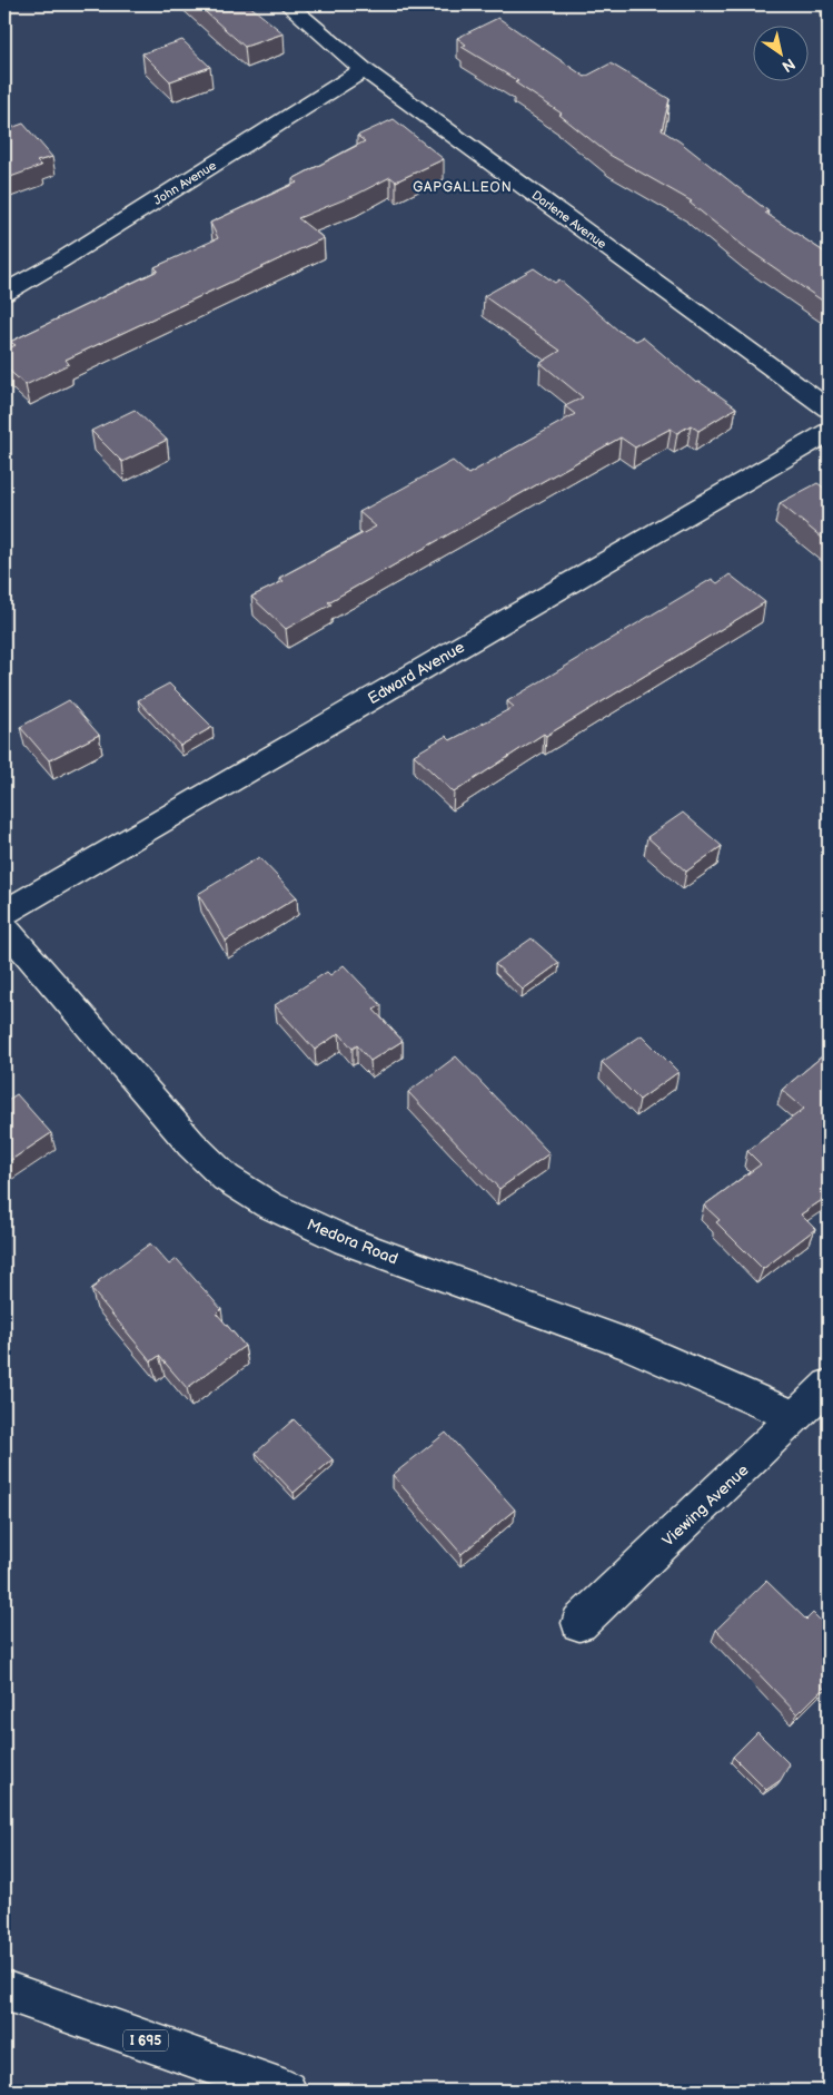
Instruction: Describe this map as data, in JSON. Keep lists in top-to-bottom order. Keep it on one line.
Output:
{"streets":{"main road":["John Avenue","Darlene Avenue","Edward Avenue","Medora Road","Viewing Avenue","I 695"]},"crossings":[["John Avenue","Darlene Avenue"],["Medora Road","Viewing Avenue"]],"districts":["GAPGALLEON"],"north":"bottom right"}
